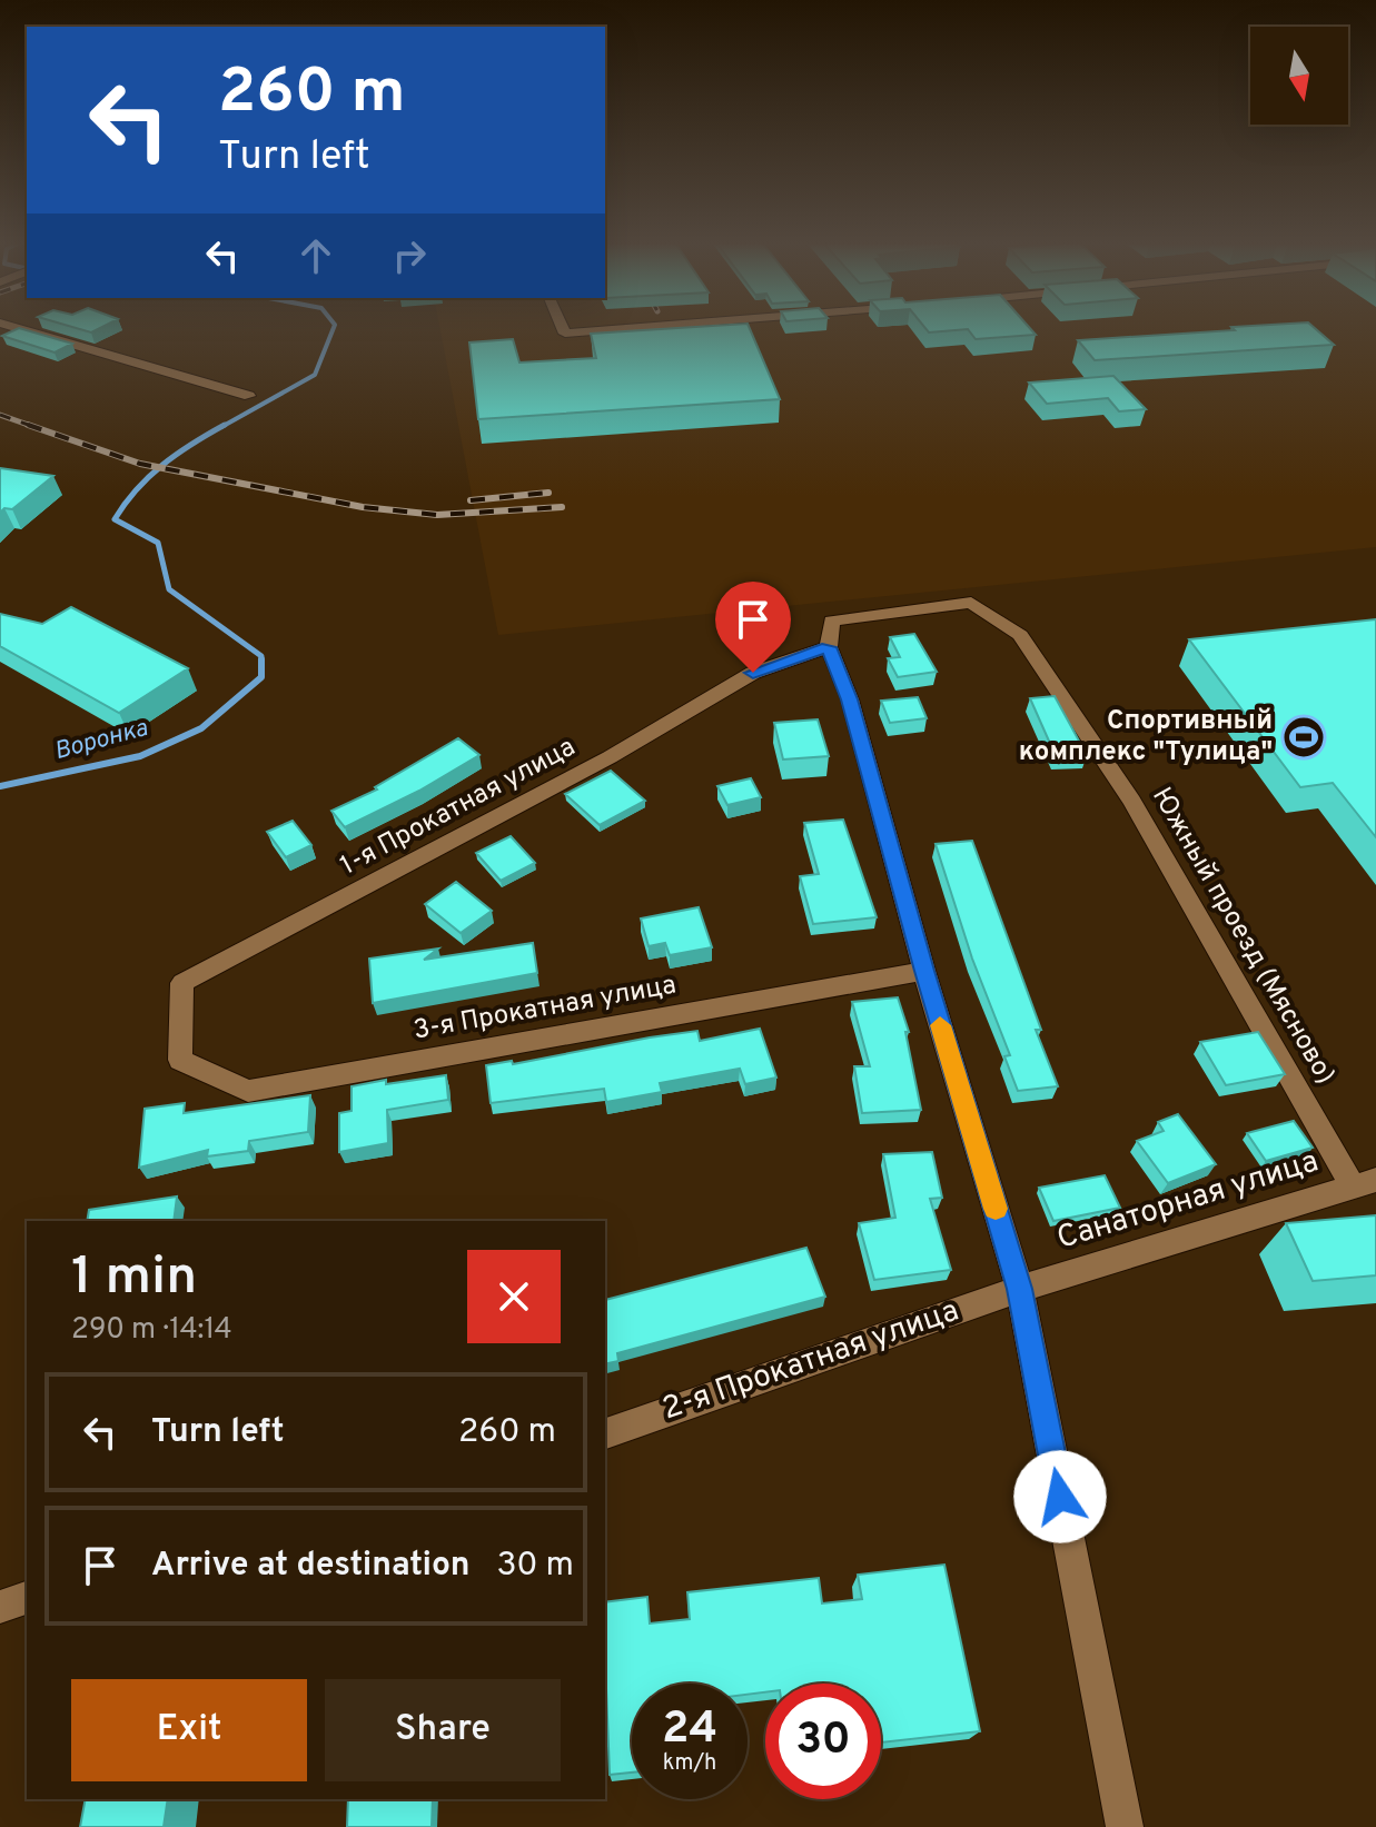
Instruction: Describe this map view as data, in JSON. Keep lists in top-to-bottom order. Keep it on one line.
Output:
{"streets":{"street":["1-я Прокатная улица","Южный проезд (Мясново)","3-я Прокатная улица","Санаторная улица","2-я Прокатная улица"]},"crossings":[["1-я Прокатная улица","Южный проезд (Мясново)"],["1-я Прокатная улица","3-я Прокатная улица"],["Южный проезд (Мясново)","Санаторная улица"],["Санаторная улица","2-я Прокатная улица"]],"water":["Воронка"],"places":{"sports":["Спортивный комплекс \"Тулица\""]},"north":"bottom","page":{"turn":["260 m","Turn left"],"heading":["1 min","290 m · 14:14"],"list":[{"name":"Turn left","value":"260 m"},{"name":"Arrive at destination","value":"30 m"}],"buttons":["Exit","Share"],"speed":"24 km/h","limit":"30"}}
